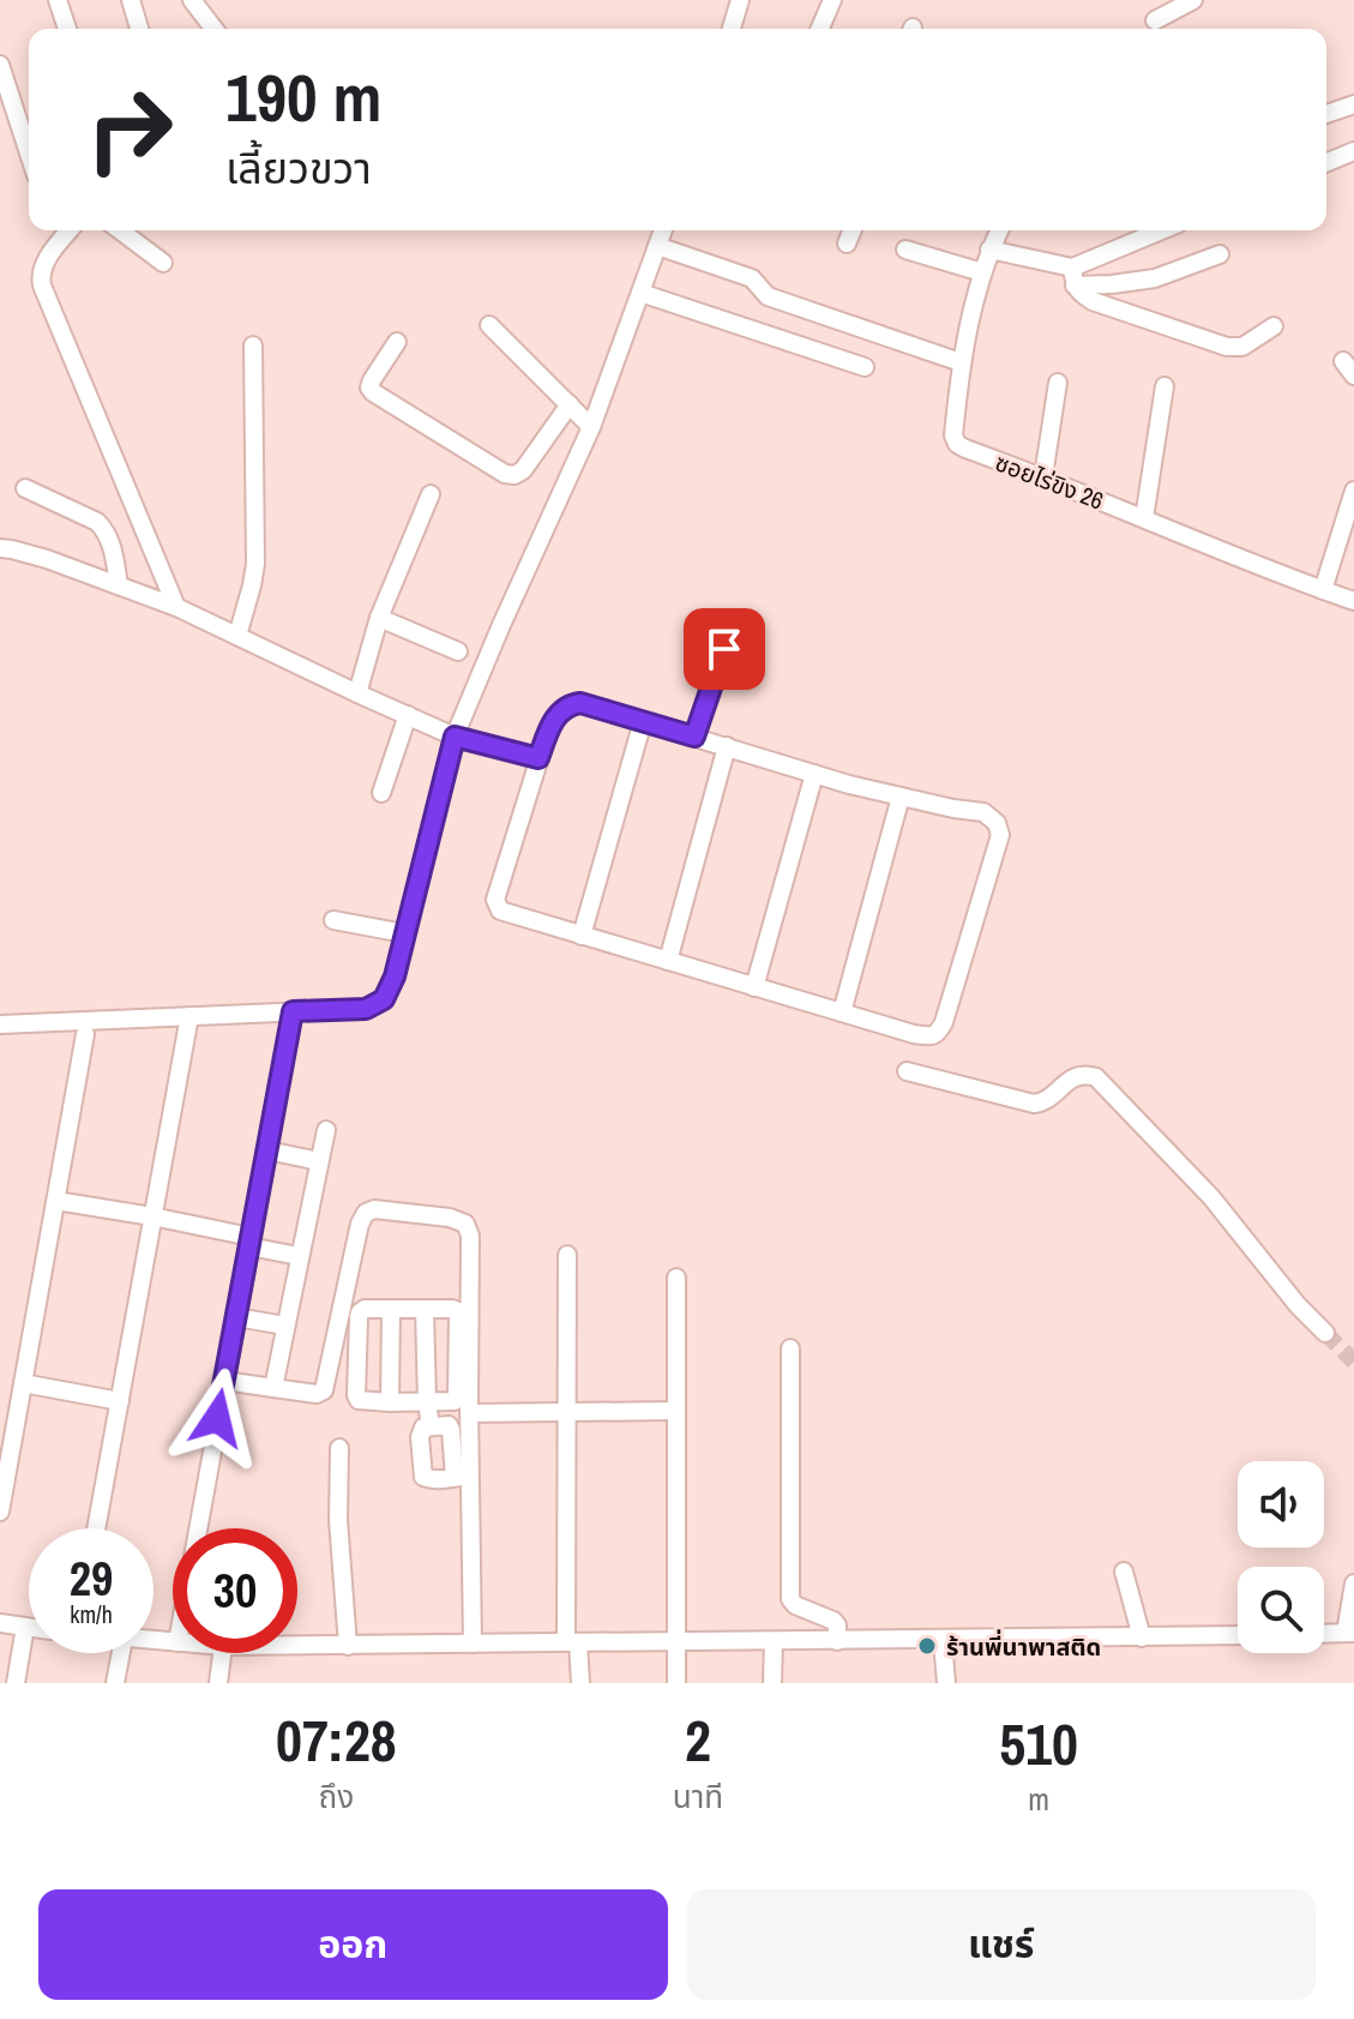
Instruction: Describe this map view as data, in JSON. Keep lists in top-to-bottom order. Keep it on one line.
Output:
{"streets":{"street":["ซอยไร่ขิง 26"]},"places":["ร้านพี่นาพาสติด"],"page":{"turn":["190 m","เลี้ยวขวา"],"speed":"29 km/h","limit":"30","eta":["07:28","ถึง","2","นาที","510","m"],"buttons":["ออก","แชร์"]}}
